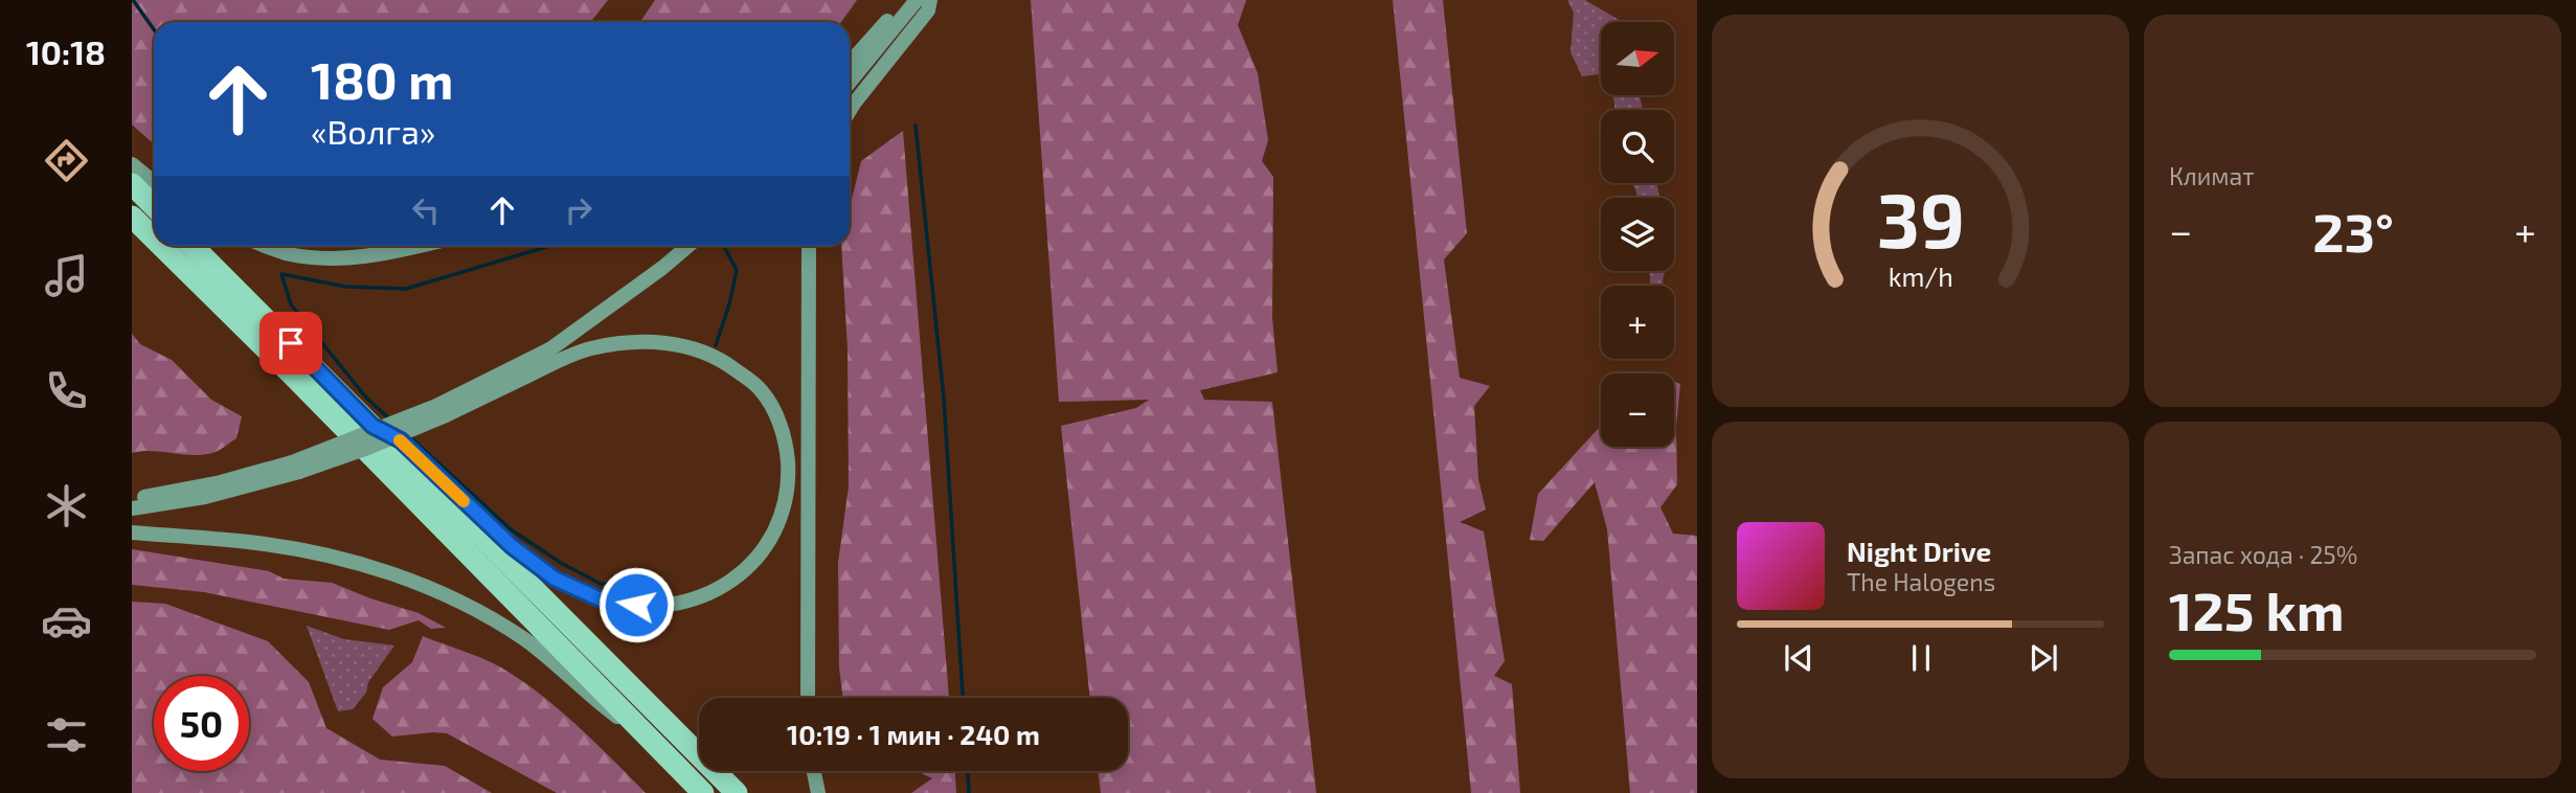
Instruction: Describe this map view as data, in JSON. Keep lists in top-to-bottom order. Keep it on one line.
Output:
{"north":"right","page":{"tabs":"10:18","tile":["Климат",["Запас хода · 25%","125 km"]],"map_buttons":["+","−"],"turn":["180 m","«Волга»"],"heat":["−","23°","+"],"song":["Night Drive","The Halogens"],"limit":"50","trip":"10:19 · 1 мин · 240 m","gauge":["39","km/h"]}}
